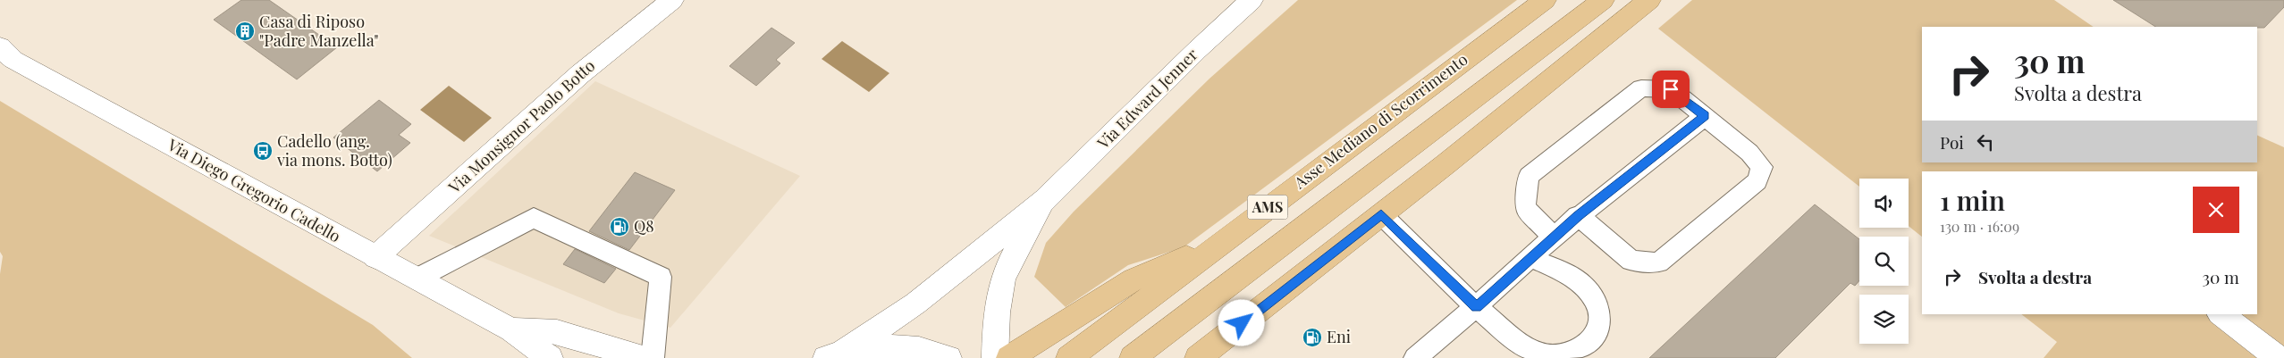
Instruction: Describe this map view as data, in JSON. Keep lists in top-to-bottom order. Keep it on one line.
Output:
{"streets":{"highway":["Asse Mediano di Scorrimento","AMS"],"street":["Via Edward Jenner","Via Monsignor Paolo Botto","Via Diego Gregorio Cadello"]},"crossings":[["Via Monsignor Paolo Botto","Via Diego Gregorio Cadello"]],"places":{"building":["Casa di Riposo \"Padre Manzella\""],"bus stop":["Cadello (ang. via mons. Botto)"],"fuel station":["Q8","Eni"]},"page":{"turn":["30 m","Svolta a destra"],"then":"Poi","heading":["1 min","130 m · 16:09"],"list":[{"name":"Svolta a destra","value":"30 m"}]}}
